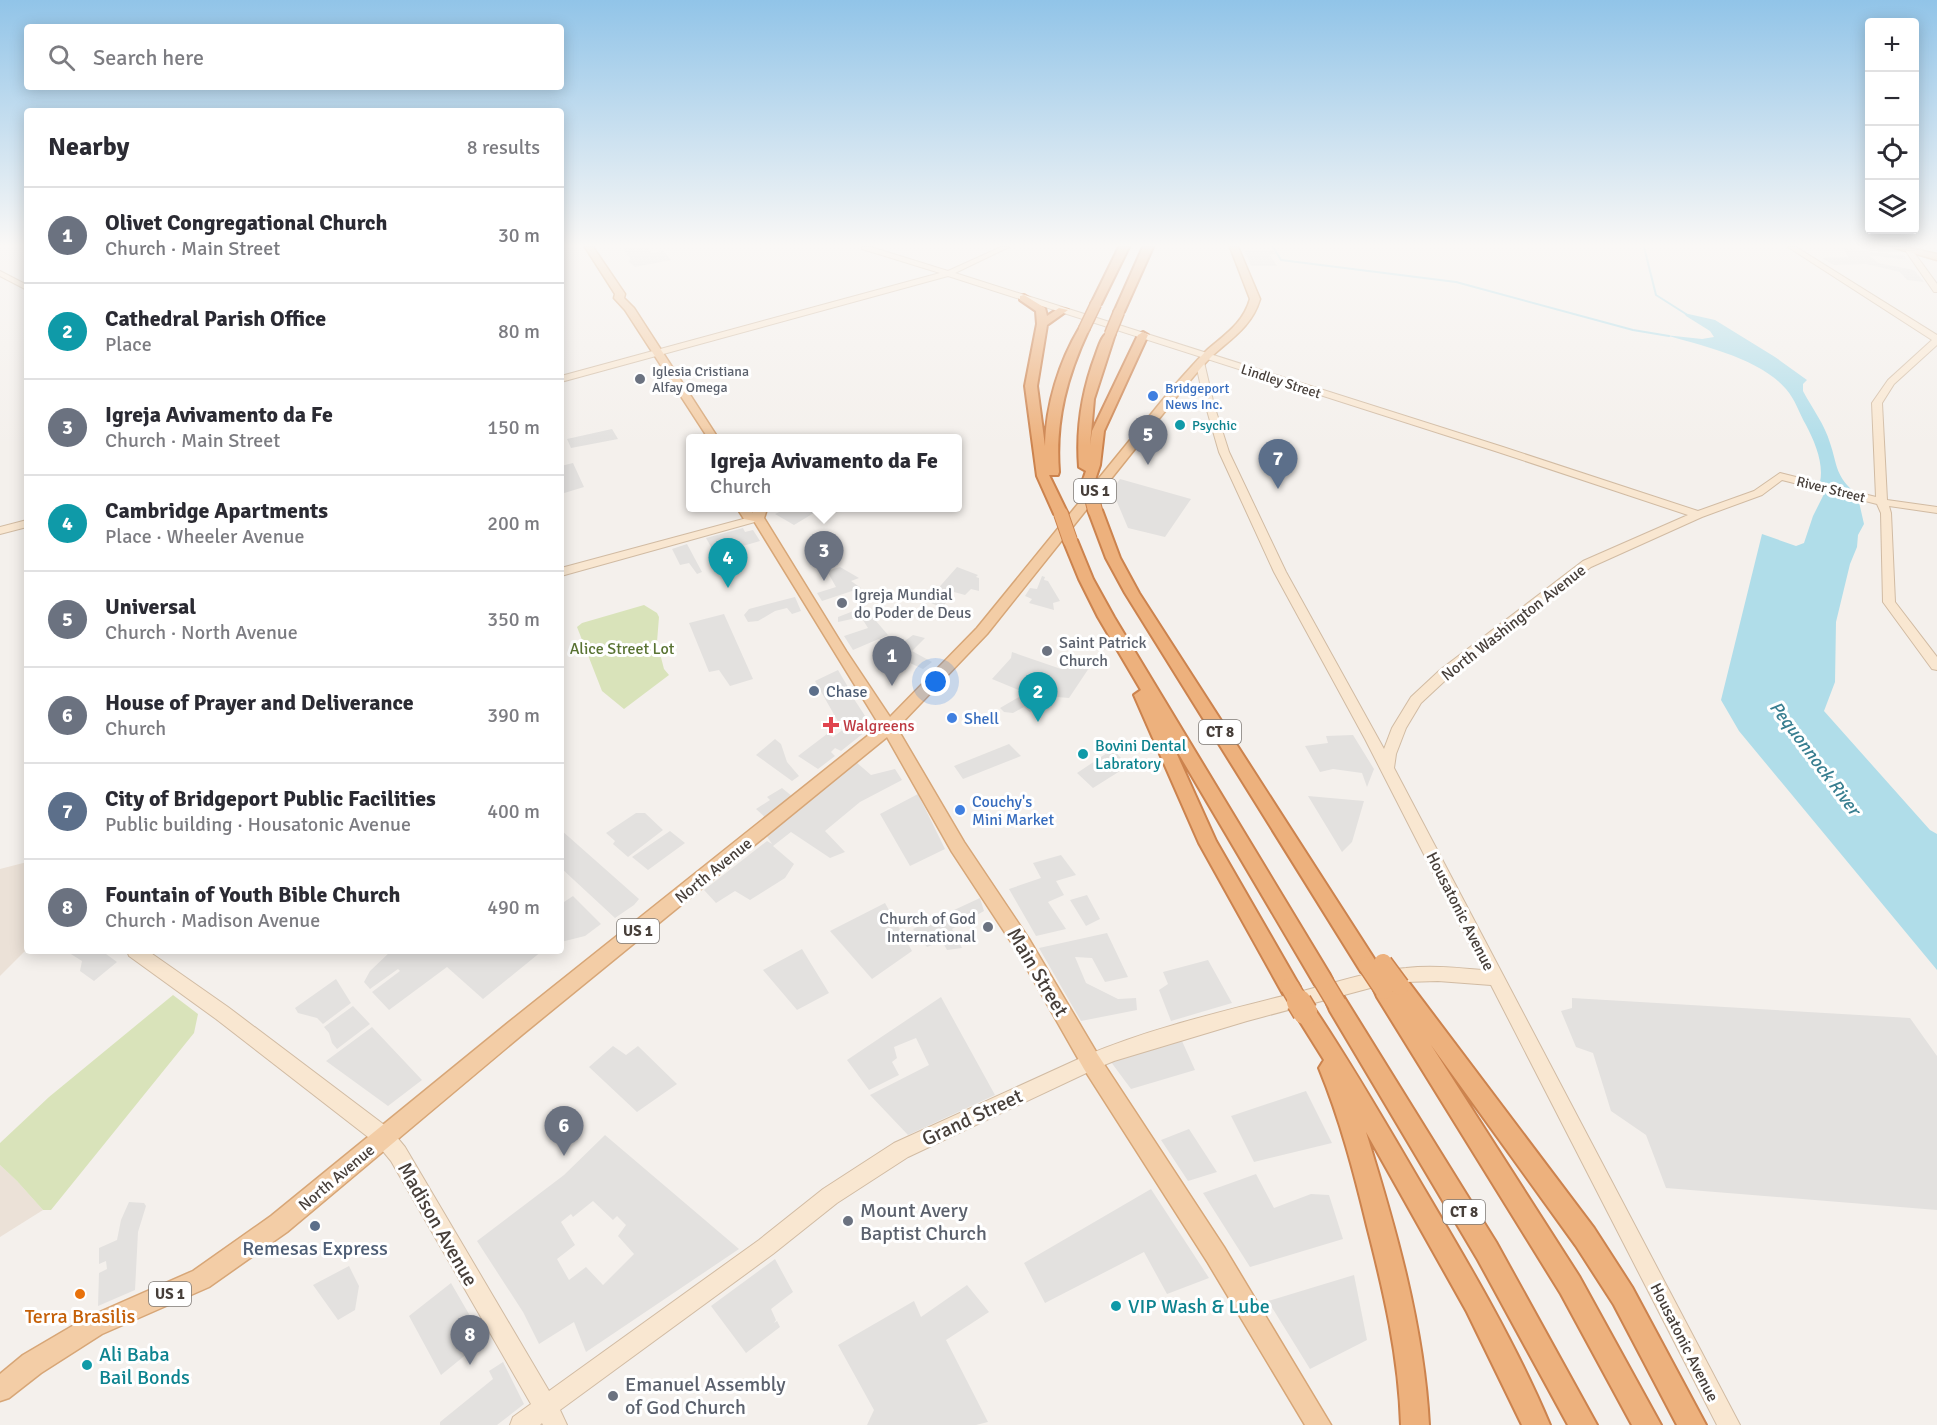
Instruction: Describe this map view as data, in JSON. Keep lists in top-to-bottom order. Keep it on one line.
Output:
{"streets":{"highway":["CT 8"],"main road":["Lindley Street","River Street","US 1","North Washington Avenue","North Avenue","Housatonic Avenue","Main Street","Grand Street","Madison Avenue"]},"crossings":[["Lindley Street","North Washington Avenue"],["Lindley Street","North Avenue"],["Lindley Street","Housatonic Avenue"],["River Street","North Washington Avenue"],["North Washington Avenue","Housatonic Avenue"],["North Avenue","Housatonic Avenue"],["North Avenue","Main Street"],["North Avenue","Madison Avenue"],["Housatonic Avenue","Grand Street"],["Main Street","Grand Street"],["Grand Street","Madison Avenue"]],"water":["Pequonnock River"],"parks":["Alice Street Lot"],"places":{"other":["Iglesia Cristiana Alfay Omega","Bridgeport News Inc.","Psychic","Igreja Mundial do Poder de Deus","Saint Patrick Church","Chase","Shell","Bovini Dental Labratory","Couchy's Mini Market","Church of God International","Mount Avery Baptist Church","Remesas Express","Terra Brasilis","VIP Wash & Lube","Ali Baba Bail Bonds","Emanuel Assembly of God Church"],"health":["Walgreens"]},"page":{"map_buttons":["+","−"],"search":"Search here","heading":["Nearby","8 results"],"list":[{"mark":"1","name":"Olivet Congregational Church","note":"Church · Main Street","value":"30 m"},{"mark":"2","name":"Cathedral Parish Office","note":"Place","value":"80 m"},{"mark":"3","name":"Igreja Avivamento da Fe","note":"Church · Main Street","value":"150 m"},{"mark":"4","name":"Cambridge Apartments","note":"Place · Wheeler Avenue","value":"200 m"},{"mark":"5","name":"Universal","note":"Church · North Avenue","value":"350 m"},{"mark":"6","name":"House of Prayer and Deliverance","note":"Church","value":"390 m"},{"mark":"7","name":"City of Bridgeport Public Facilities","note":"Public building · Housatonic Avenue","value":"400 m"},{"mark":"8","name":"Fountain of Youth Bible Church","note":"Church · Madison Avenue","value":"490 m"}],"pins":["5","7","3","4","1","2","6","8"],"popup":["Igreja Avivamento da Fe","Church"]}}
